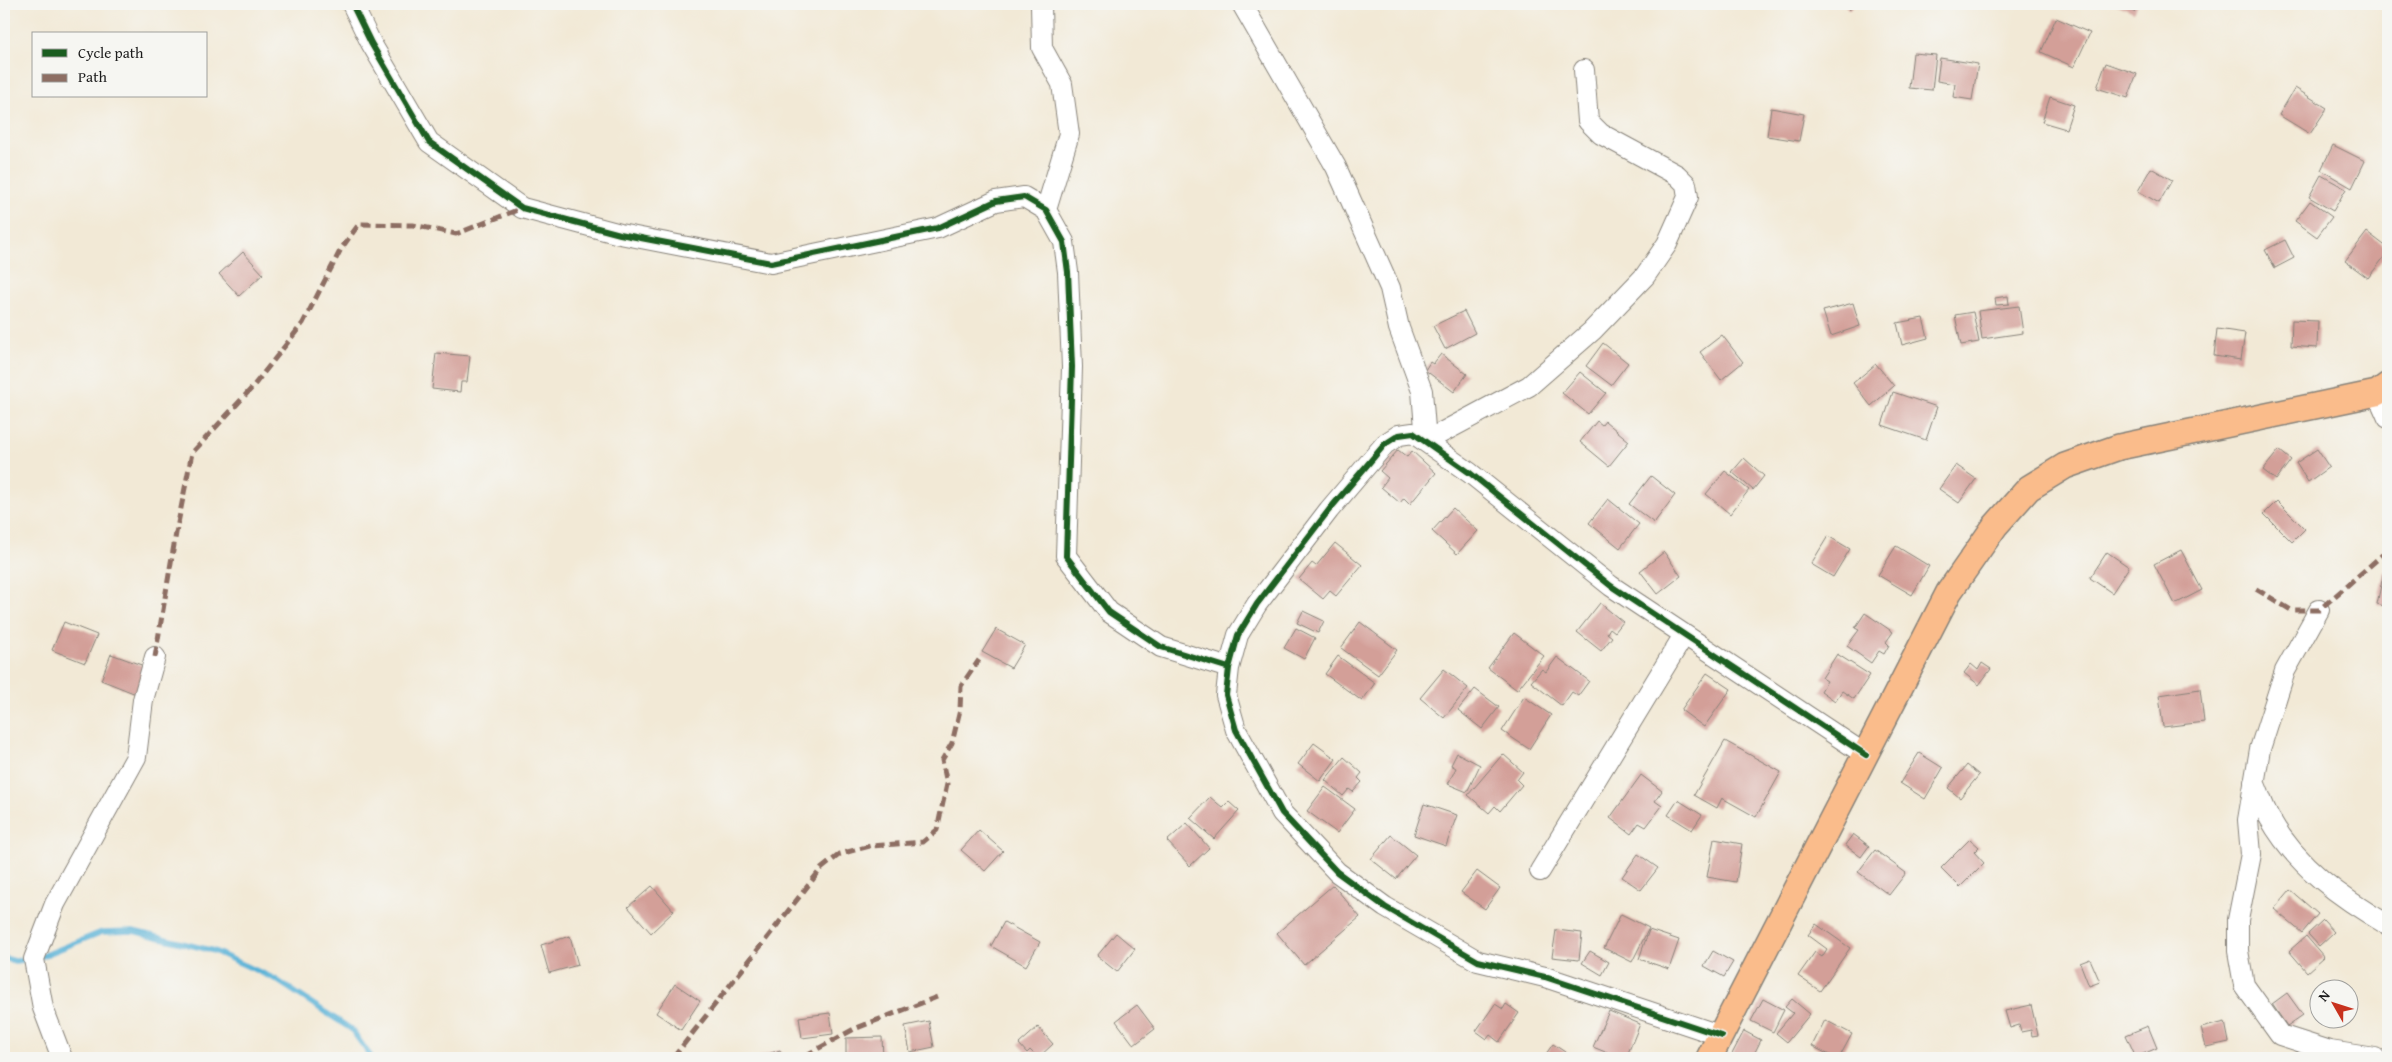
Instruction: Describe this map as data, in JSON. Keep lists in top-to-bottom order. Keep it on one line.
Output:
{"legend":["Cycle path","Path"],"north":"top left"}
